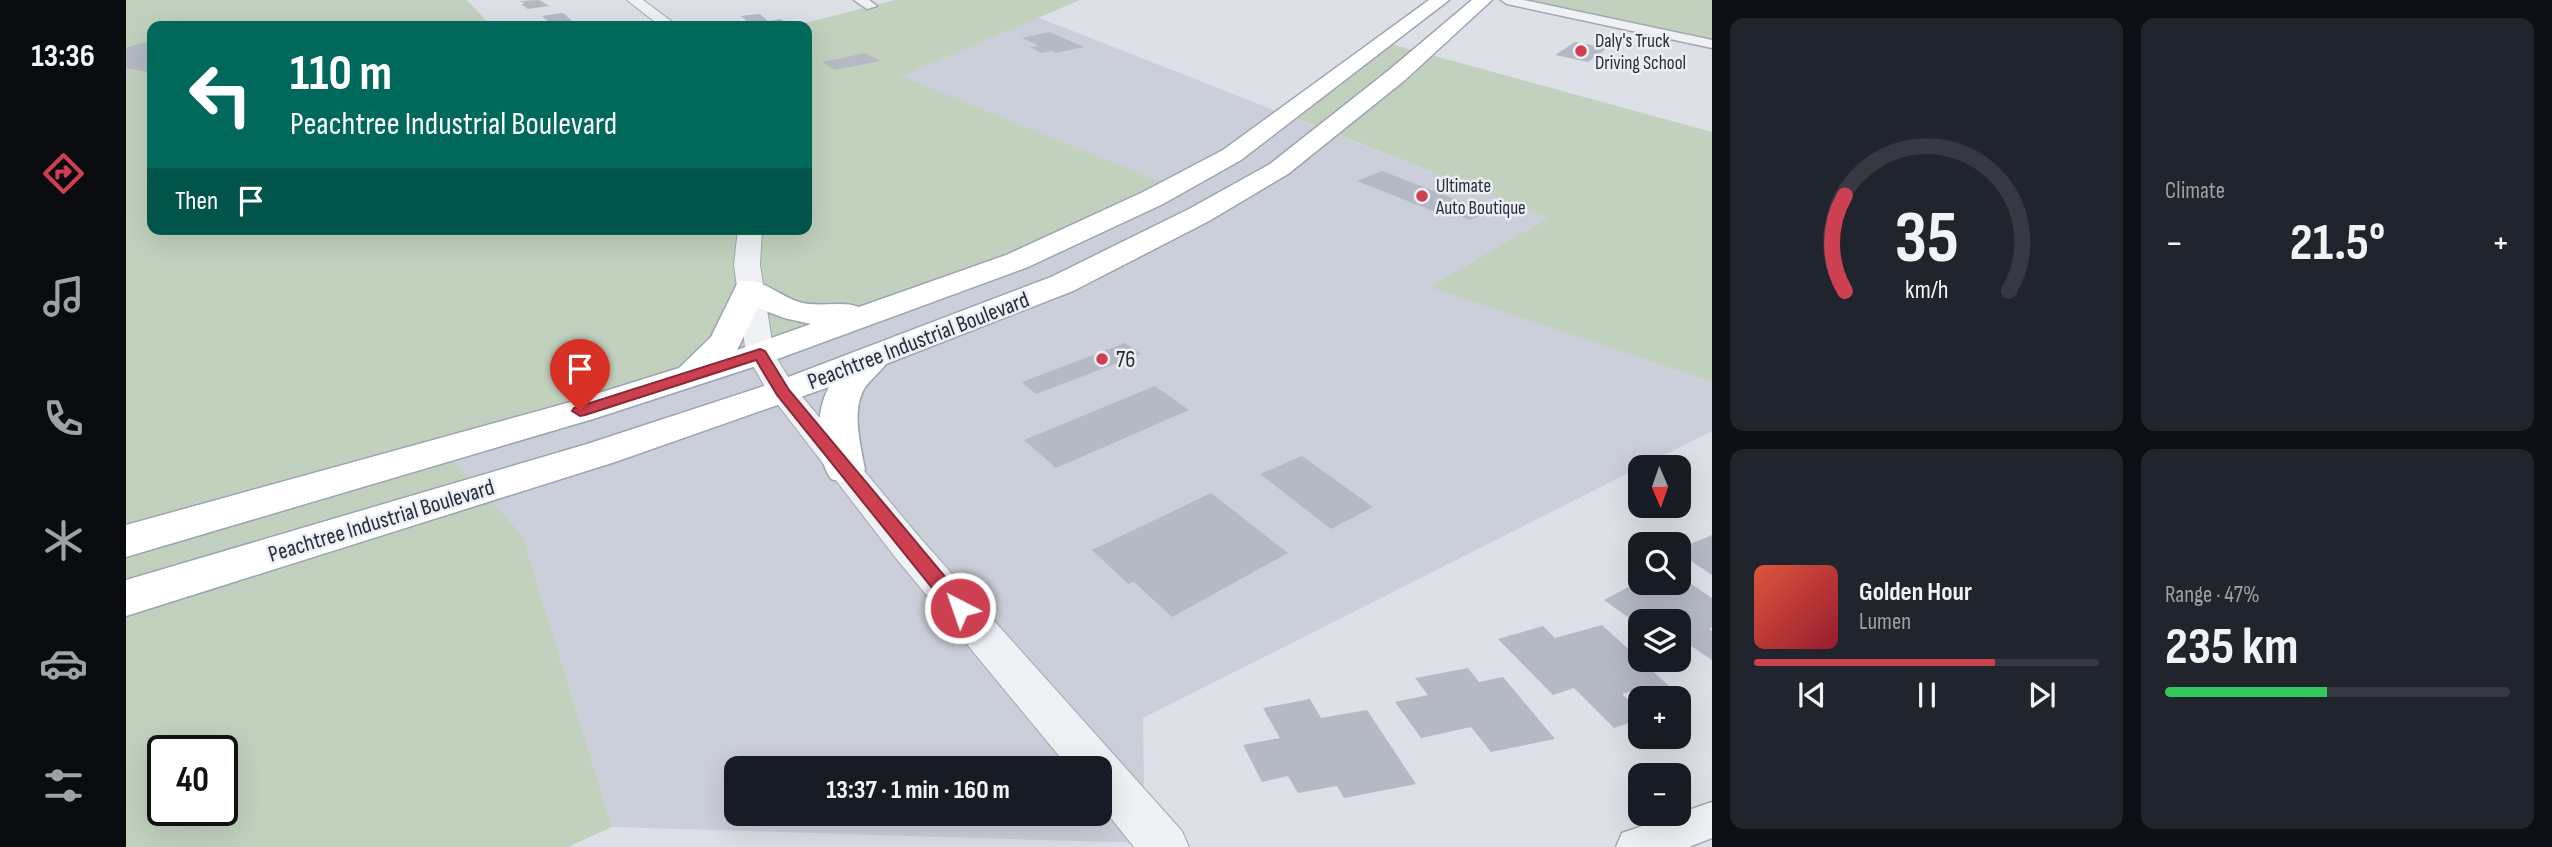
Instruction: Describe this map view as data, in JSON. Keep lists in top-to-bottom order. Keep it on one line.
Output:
{"streets":{"main road":["Peachtree Industrial Boulevard"]},"places":["Daly's Truck Driving School","Ultimate Auto Boutique","76"],"north":"bottom","page":{"tabs":"13:36","tile":["Climate",["Range · 47%","235 km"]],"turn":["110 m","Peachtree Industrial Boulevard"],"then":"Then","heat":["−","21.5°","+"],"map_buttons":["+","−"],"song":["Golden Hour","Lumen"],"limit":"40","trip":"13:37 · 1 min · 160 m","gauge":["35","km/h"]}}
